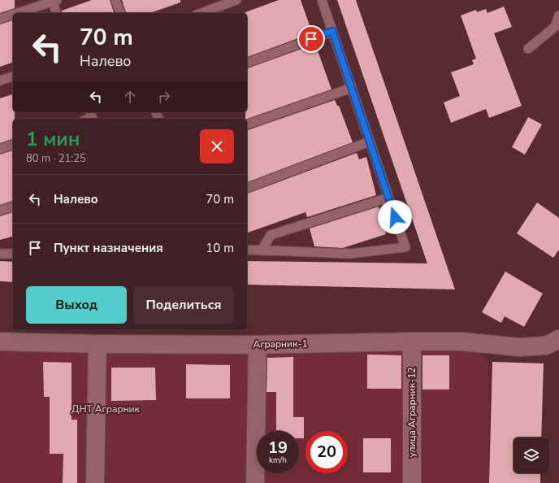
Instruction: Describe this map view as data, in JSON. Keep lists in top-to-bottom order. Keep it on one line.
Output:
{"streets":{"street":["Аграрник-1","улица Аграрник-12"]},"crossings":[["Аграрник-1","улица Аграрник-12"]],"parks":["ДНТ Аграрник"],"page":{"turn":["70 m","Налево"],"heading":["1 мин","80 m · 21:25"],"list":[{"name":"Налево","value":"70 m"},{"name":"Пункт назначения","value":"10 m"}],"buttons":["Выход","Поделиться"],"speed":"19 km/h","limit":"20"}}
